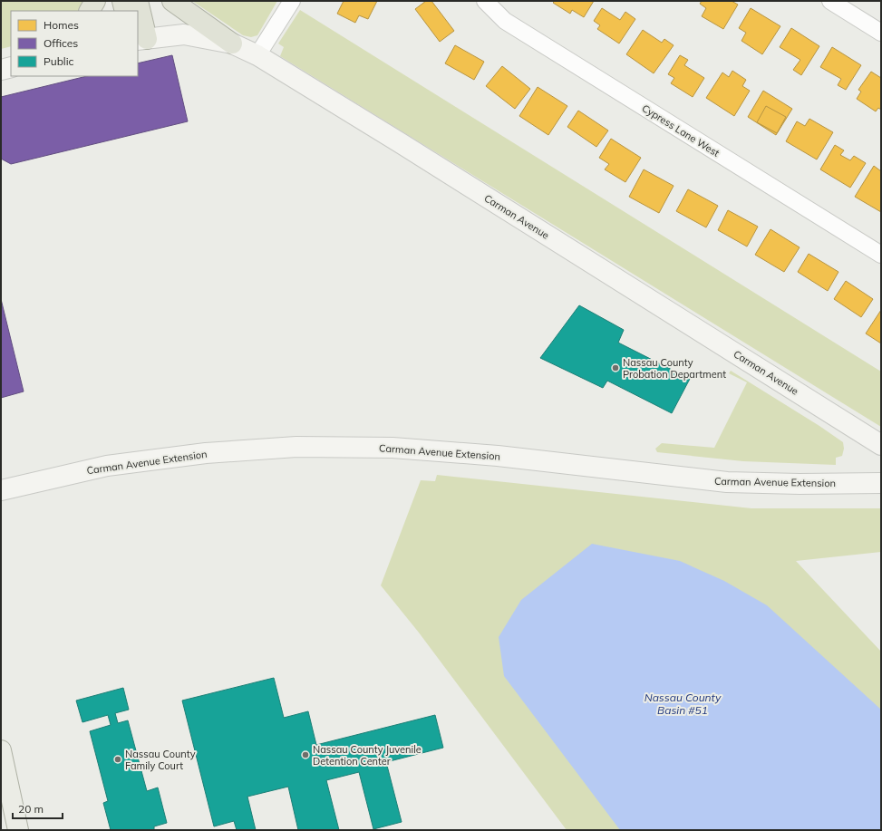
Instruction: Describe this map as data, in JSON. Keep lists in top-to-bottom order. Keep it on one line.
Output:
{"streets":{"main road":["Carman Avenue","Carman Avenue Extension"],"street":["Cypress Lane West"]},"water":["Nassau County Basin #51"],"places":["Nassau County Probation Department","Nassau County Juvenile Detention Center","Nassau County Family Court"],"legend":["Homes","Offices","Public"],"scale_bar":"20 m"}
